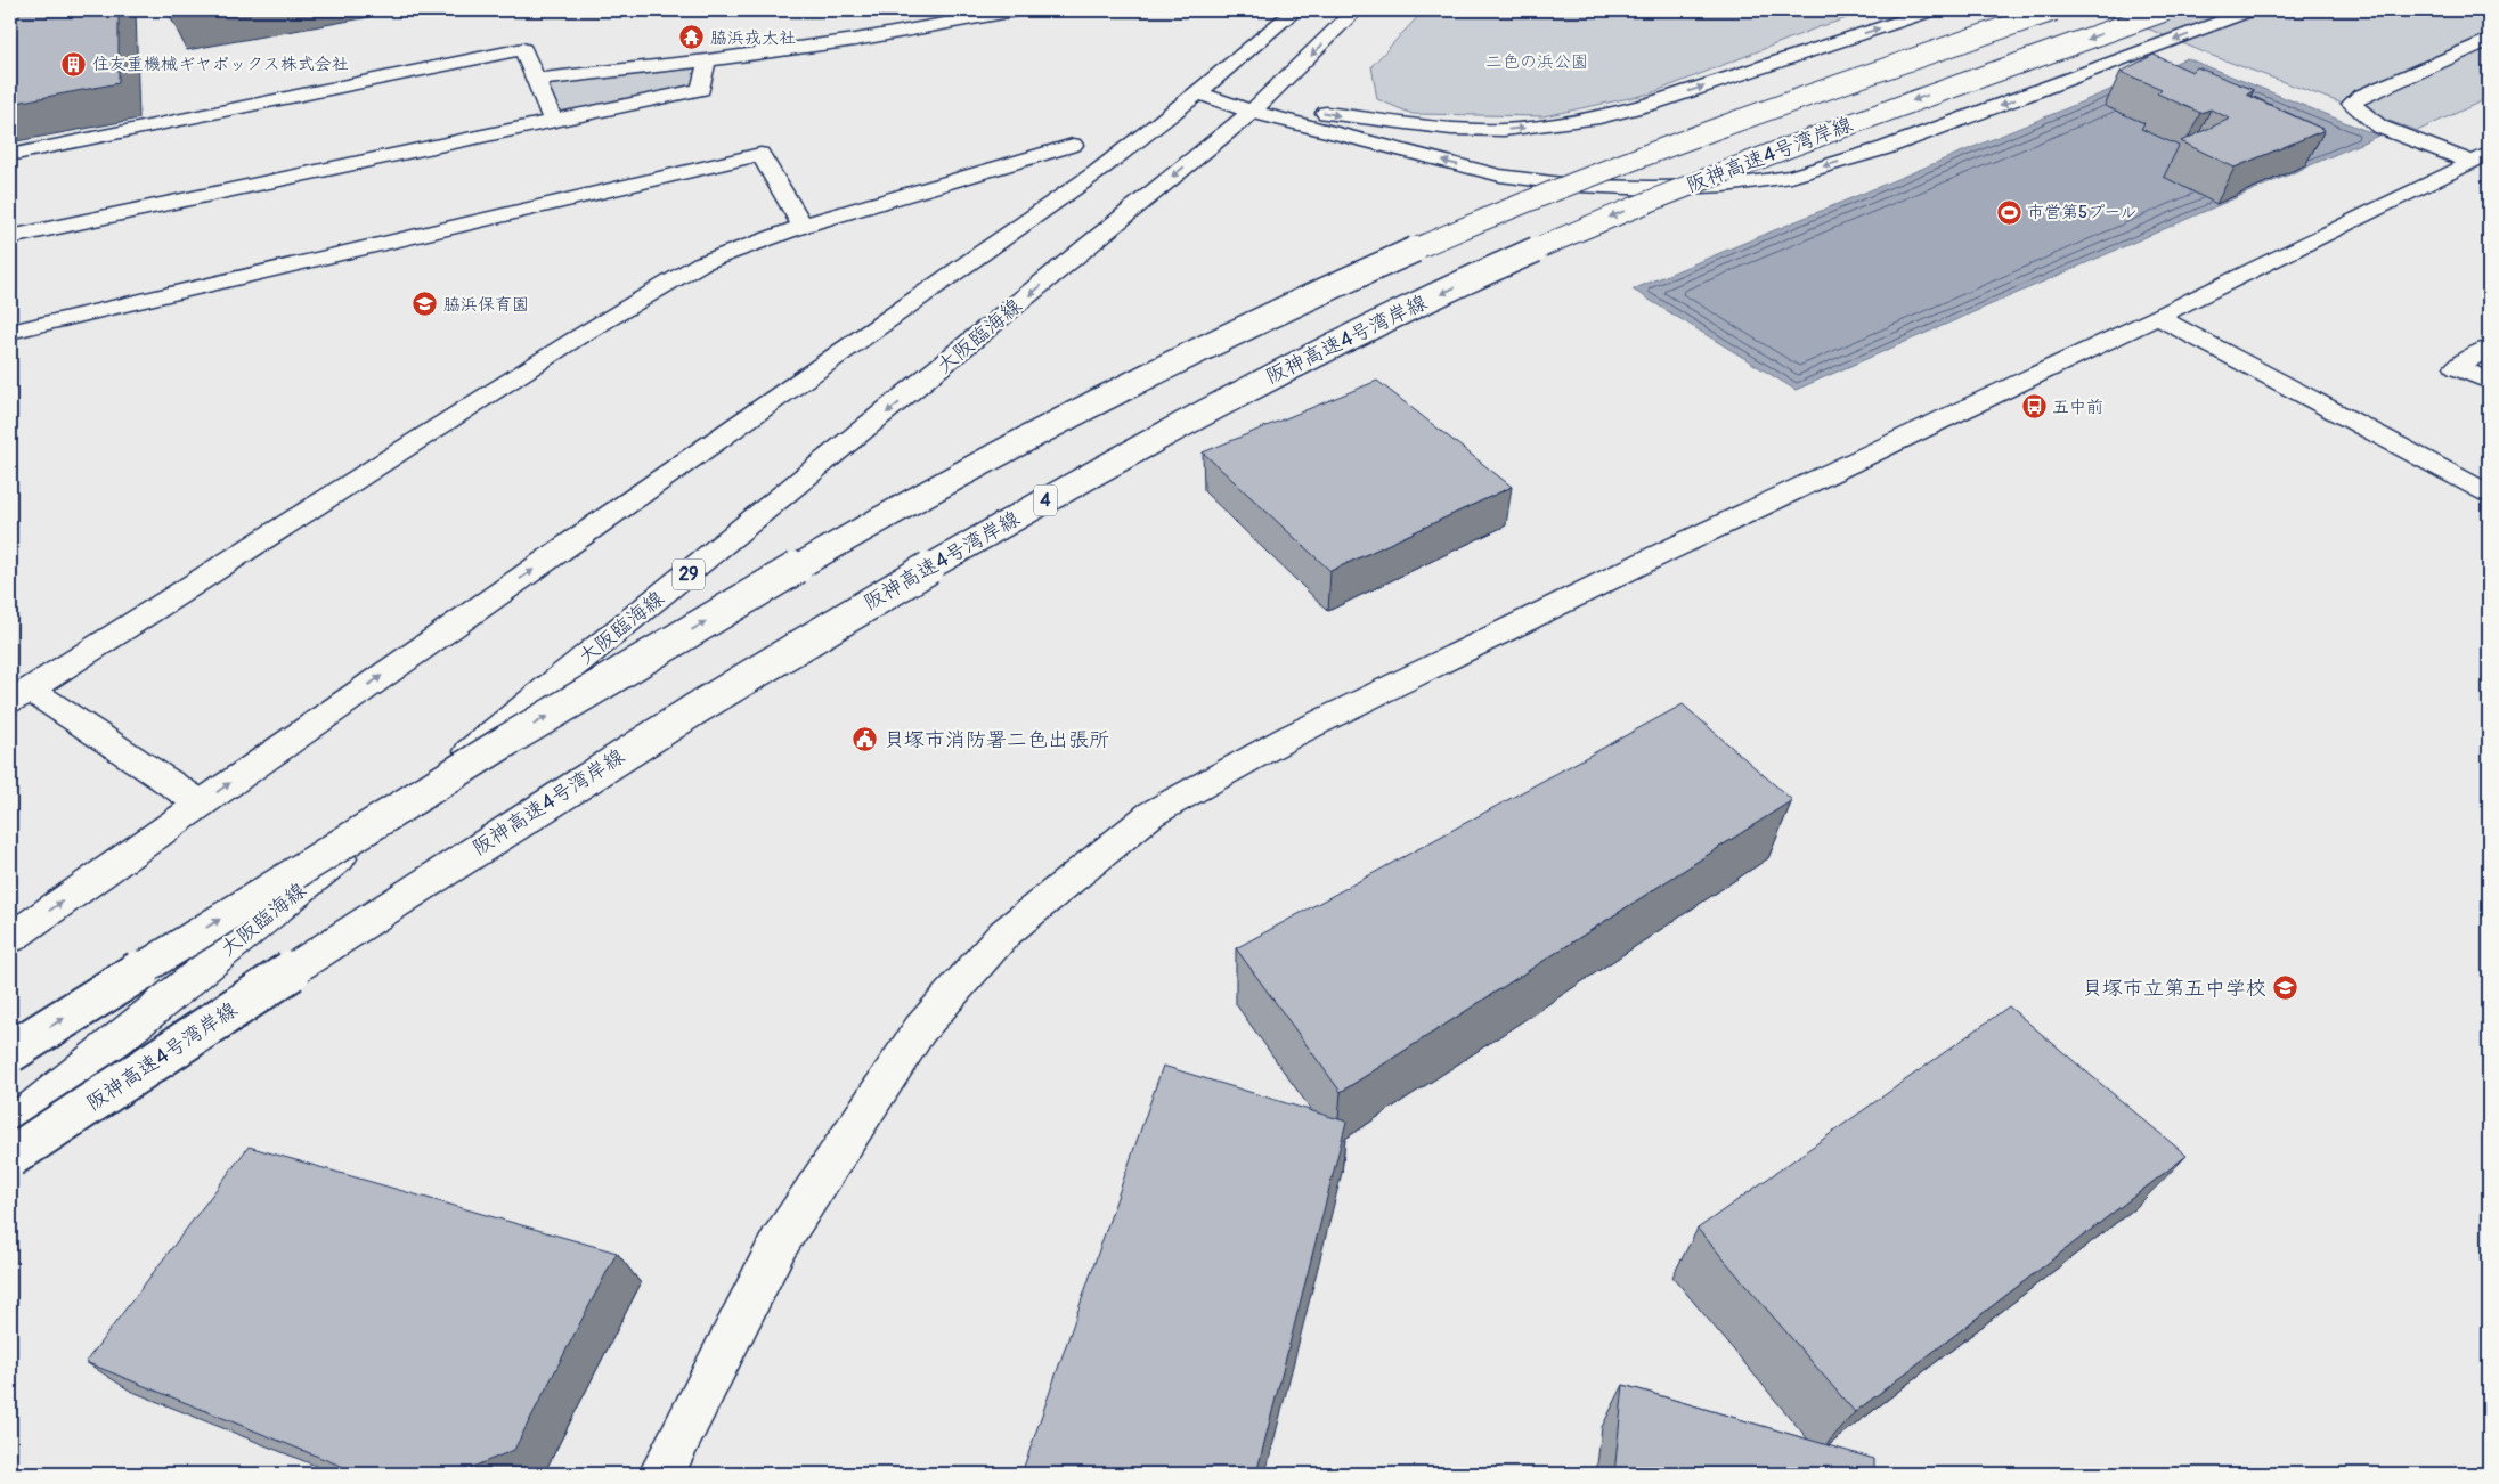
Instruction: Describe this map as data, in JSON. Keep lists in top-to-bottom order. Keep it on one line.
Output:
{"streets":{"main road":["阪神高速4号湾岸線","大阪臨海線","4","29"]},"parks":["二色の浜公園"],"places":{"temple":["脇浜戎大社"],"building":["住友重機械ギヤボックス株式会社"],"sports":["市営第5プール"],"school or university":["脇浜保育園","貝塚市立第五中学校"],"bus stop":["五中前"],"public building":["貝塚市消防署二色出張所"]}}
